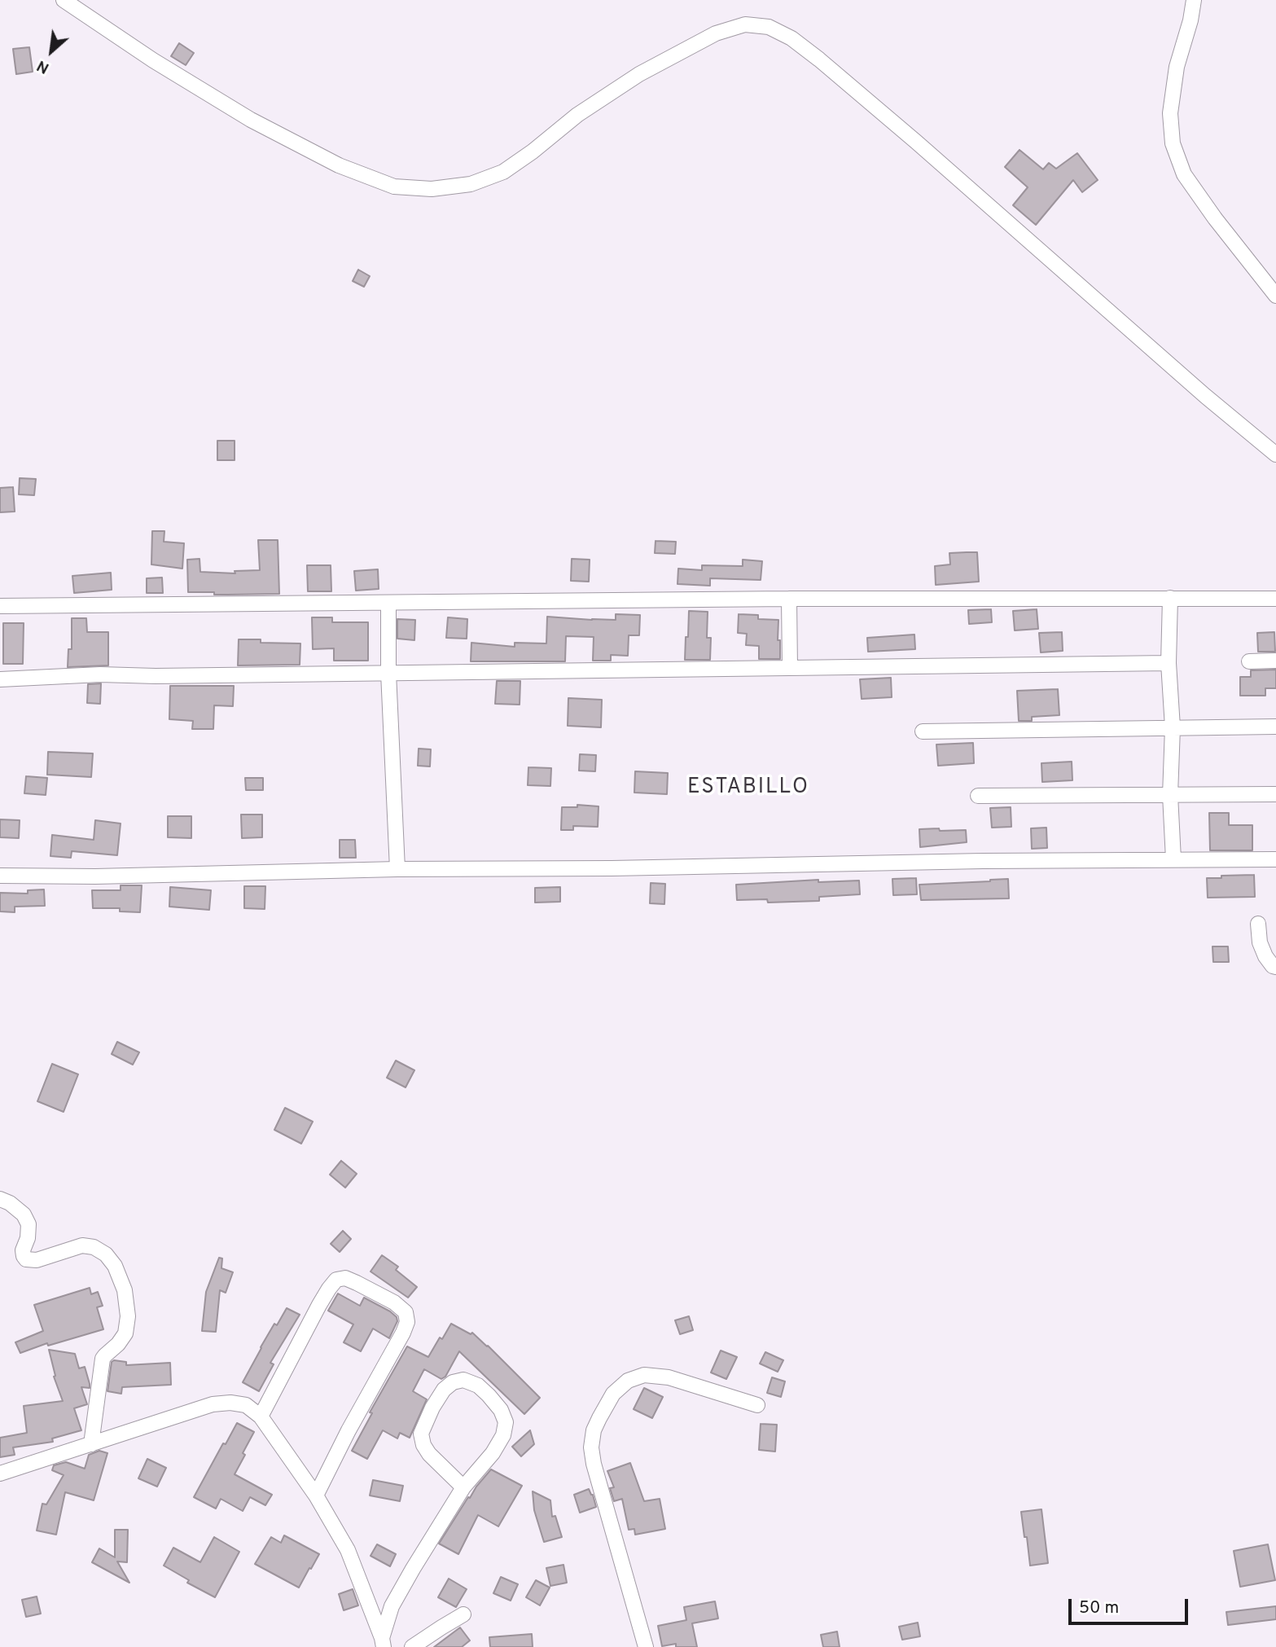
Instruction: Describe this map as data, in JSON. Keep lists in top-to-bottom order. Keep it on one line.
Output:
{"districts":["ESTABILLO"],"scale_bar":"50 m","north":"bottom left"}
